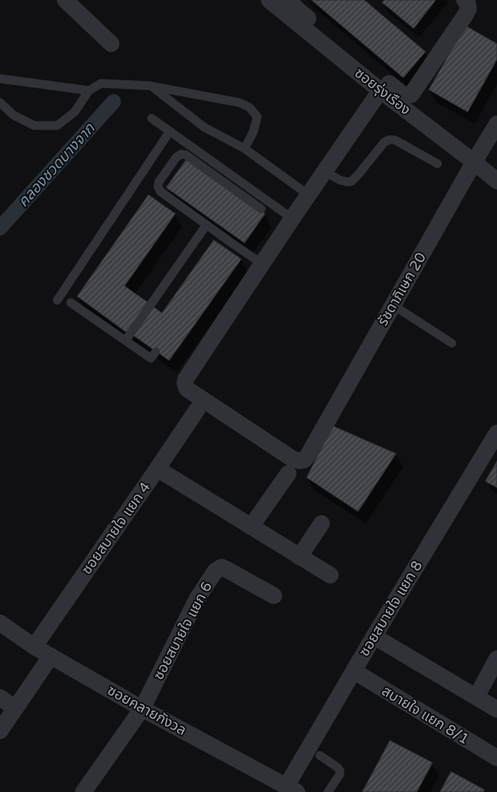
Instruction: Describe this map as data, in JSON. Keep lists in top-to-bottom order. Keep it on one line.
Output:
{"streets":{"street":["ซอยรุ่งเรือง","รัชดาภิเษก 20","ซอยสบายใจ แยก 4","ซอยสบายใจ แยก 8","ซอยสบายใจ แยก 6","ซอยคลายกังวล","สบายใจ แยก 8/1"]},"crossings":[["ซอยรุ่งเรือง","รัชดาภิเษก 20"],["ซอยสบายใจ แยก 4","ซอยคลายกังวล"],["ซอยสบายใจ แยก 8","ซอยคลายกังวล"],["ซอยสบายใจ แยก 8","สบายใจ แยก 8/1"],["ซอยสบายใจ แยก 6","ซอยคลายกังวล"]],"water":["คลองชวดบางจาก"]}
